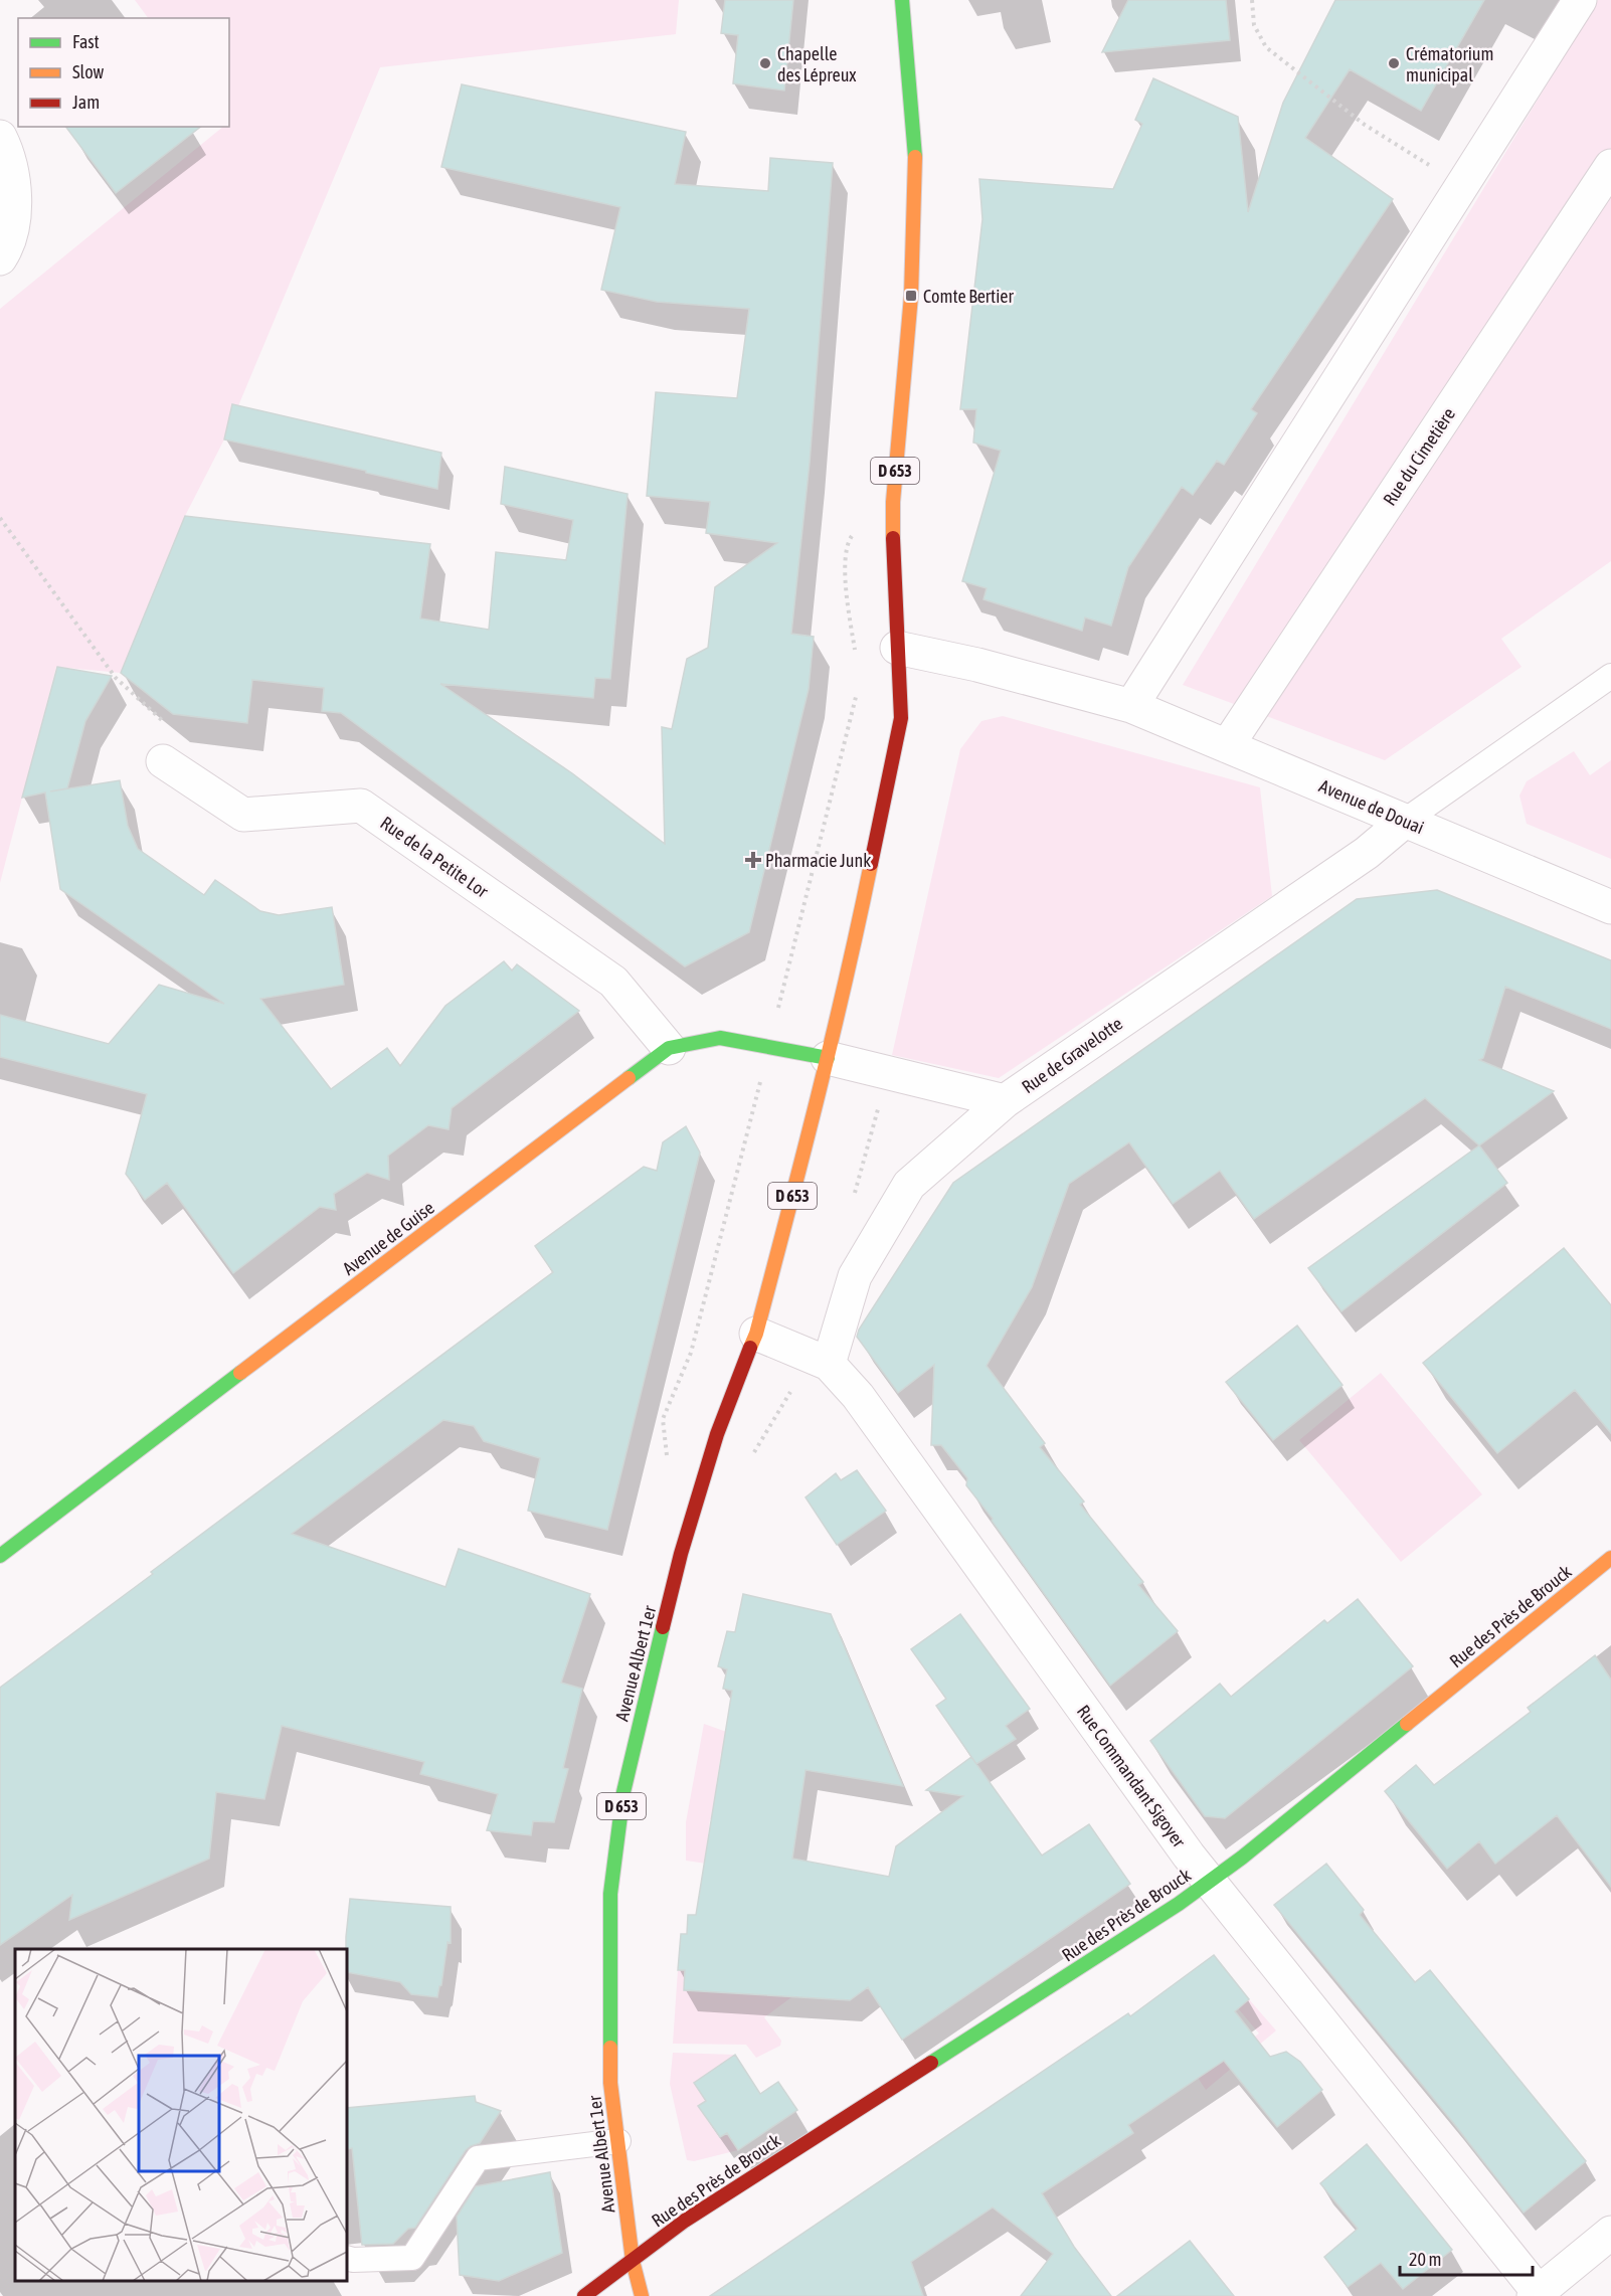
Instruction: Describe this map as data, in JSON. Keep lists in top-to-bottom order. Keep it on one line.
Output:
{"streets":{"main road":["D 653","Avenue de Guise","Rue des Près de Brouck","Avenue Albert 1er"],"street":["Rue du Cimetière","Avenue de Douai","Rue de la Petite Lor","Rue de Gravelotte","Rue Commandant Sigoyer"]},"crossings":[["Rue du Cimetière","Avenue de Douai"],["D 653","Avenue de Douai"],["D 653","Avenue de Guise"],["D 653","Avenue Albert 1er"],["Avenue de Douai","Rue de Gravelotte"],["Rue de la Petite Lor","Avenue de Guise"],["Rue de Gravelotte","Rue Commandant Sigoyer"],["Avenue de Guise","Avenue Albert 1er"],["Rue des Près de Brouck","Avenue Albert 1er"],["Rue des Près de Brouck","Rue Commandant Sigoyer"],["Avenue Albert 1er","Rue Commandant Sigoyer"]],"places":{"other":["Chapelle des Lépreux","Crématorium municipal"],"transit":["Comte Bertier"],"health":["Pharmacie Junk"]},"legend":["Fast","Slow","Jam"],"scale_bar":"20 m"}
